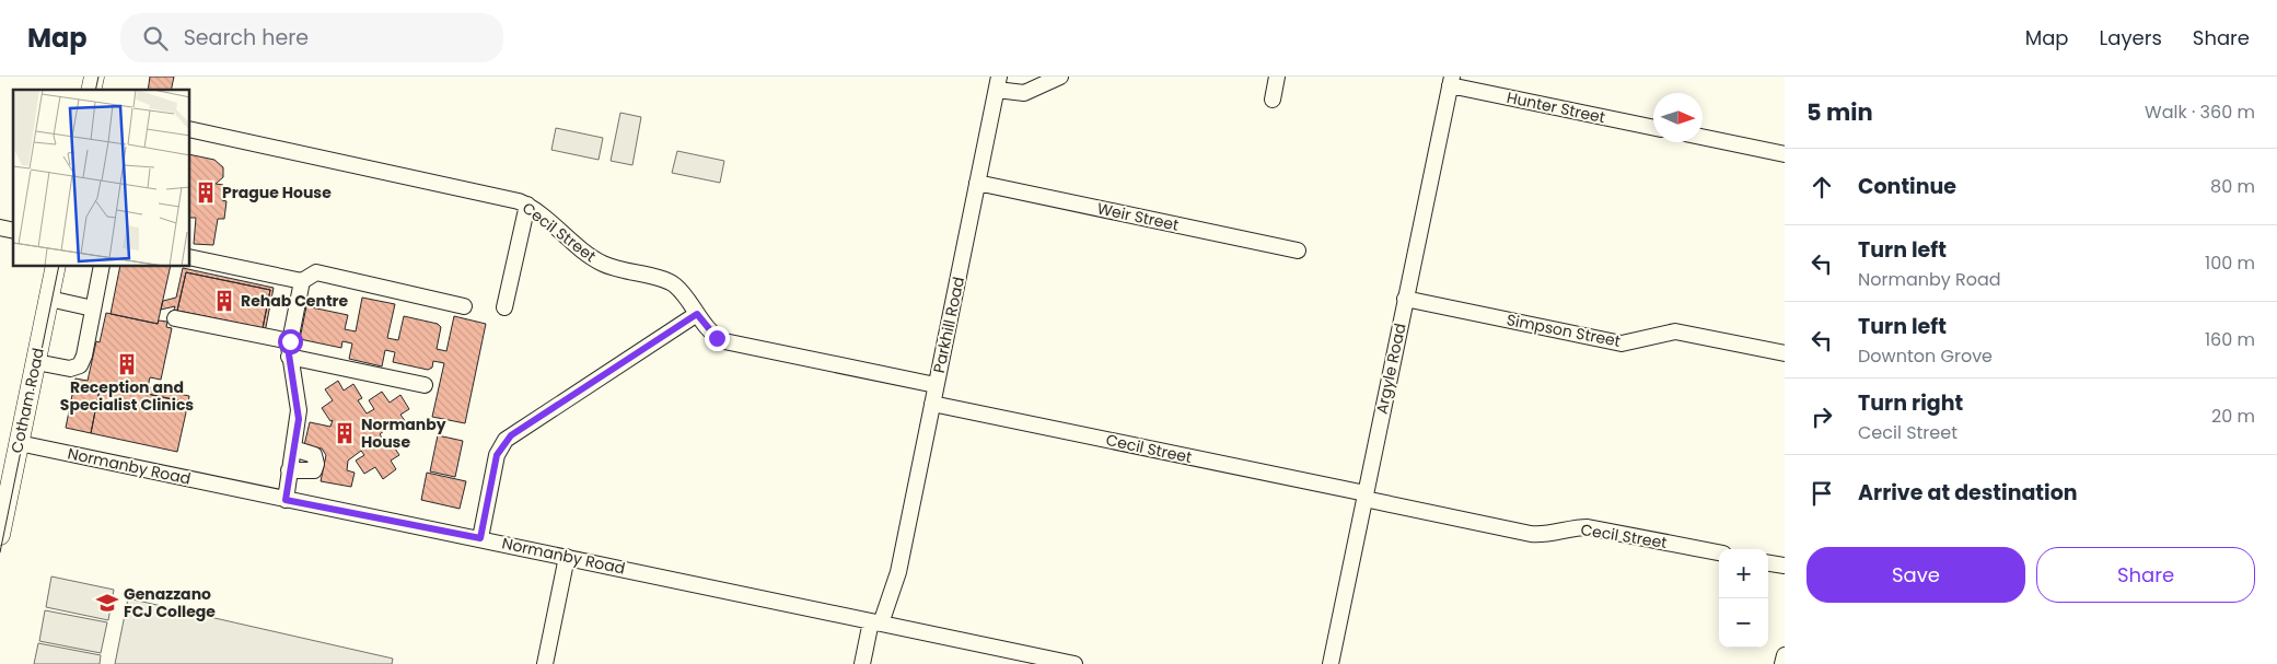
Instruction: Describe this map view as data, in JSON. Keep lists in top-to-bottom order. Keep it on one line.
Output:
{"streets":{"main road":["Cotham Road"],"street":["Hunter Street","Weir Street","Cecil Street","Parkhill Road","Simpson Street","Argyle Road","Normanby Road"]},"crossings":[["Hunter Street","Argyle Road"],["Weir Street","Parkhill Road"],["Cecil Street","Parkhill Road"],["Cecil Street","Argyle Road"],["Parkhill Road","Normanby Road"],["Simpson Street","Argyle Road"],["Cotham Road","Normanby Road"]],"places":{"building":["Prague House","Rehab Centre","Reception and Specialist Clinics","Normanby House"],"school or university":["Genazzano FCJ College"]},"north":"right","page":{"header":"Map","search":"Search here","nav":["Map","Layers","Share"],"heading":["5 min","Walk · 360 m"],"list":[["Continue","80 m"],["Turn left","Normanby Road","100 m"],["Turn left","Downton Grove","160 m"],["Turn right","Cecil Street","20 m"],"Arrive at destination"],"buttons":["Save","Share"],"map_buttons":["+","−"]}}
